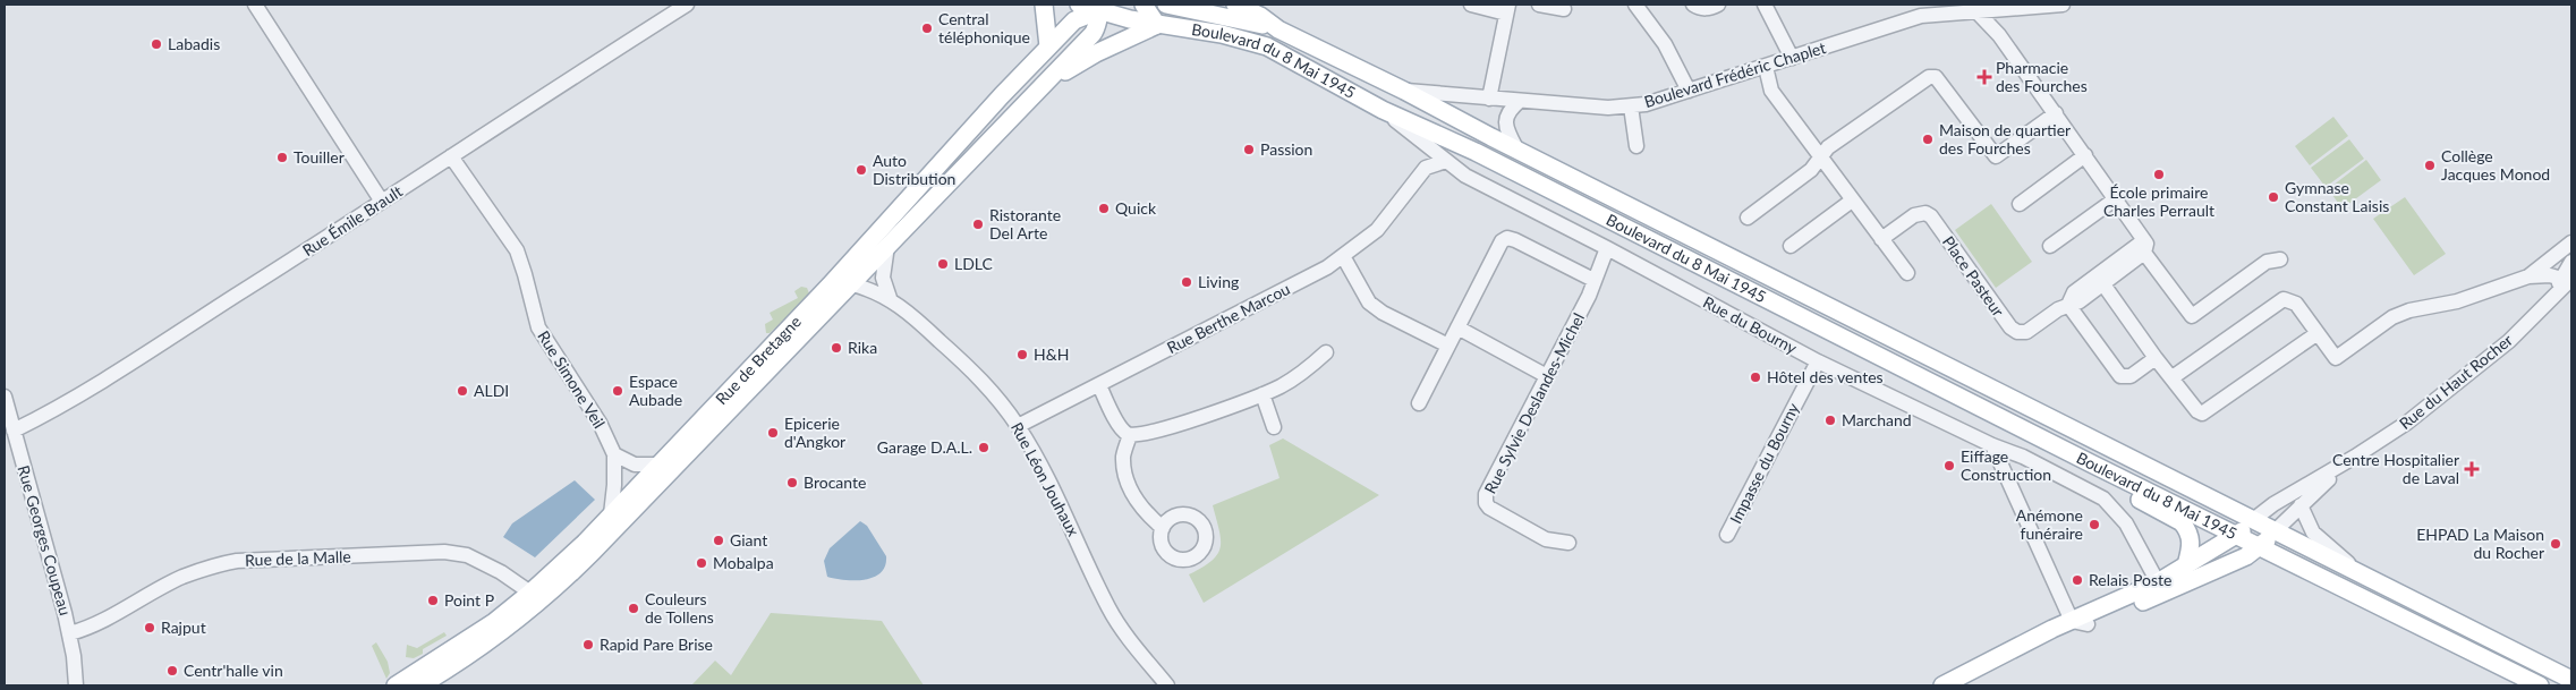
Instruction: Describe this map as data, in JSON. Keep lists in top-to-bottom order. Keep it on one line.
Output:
{"streets":{"main road":["Boulevard du 8 Mai 1945","Rue de Bretagne"],"street":["Boulevard Frédéric Chaplet","Rue Émile Brault","Place Pasteur","Rue Berthe Marcou","Rue du Bourny","Rue Simone Veil","Rue du Haut Rocher","Rue Sylvie Deslandes-Michel","Impasse du Bourny","Rue Léon Jouhaux","Rue Georges Coupeau","Rue de la Malle"]},"crossings":[["Boulevard du 8 Mai 1945","Boulevard Frédéric Chaplet"],["Boulevard du 8 Mai 1945","Rue du Bourny"],["Boulevard du 8 Mai 1945","Rue de Bretagne"],["Boulevard du 8 Mai 1945","Rue du Haut Rocher"],["Rue Émile Brault","Rue Simone Veil"],["Rue Émile Brault","Rue Georges Coupeau"],["Rue Berthe Marcou","Rue du Bourny"],["Rue Berthe Marcou","Rue Léon Jouhaux"],["Rue du Bourny","Rue Sylvie Deslandes-Michel"],["Rue du Bourny","Impasse du Bourny"],["Rue de Bretagne","Rue Simone Veil"],["Rue de Bretagne","Rue Léon Jouhaux"],["Rue de Bretagne","Rue de la Malle"],["Rue Georges Coupeau","Rue de la Malle"]],"places":{"other":["Central téléphonique","Labadis","Maison de quartier des Fourches","Passion","Touiller","Collège Jacques Monod","Auto Distribution","École primaire Charles Perrault","Gymnase Constant Laisis","Quick","Ristorante Del Arte","LDLC","Living","Rika","H&H","Hôtel des ventes","ALDI","Espace Aubade","Marchand","Epicerie d'Angkor","Garage D.A.L.","Eiffage Construction","Brocante","Anémone funéraire","Giant","EHPAD La Maison du Rocher","Mobalpa","Relais Poste","Point P","Couleurs de Tollens","Rajput","Rapid Pare Brise","Centr'halle vin"],"health":["Pharmacie des Fourches","Centre Hospitalier de Laval"]}}
